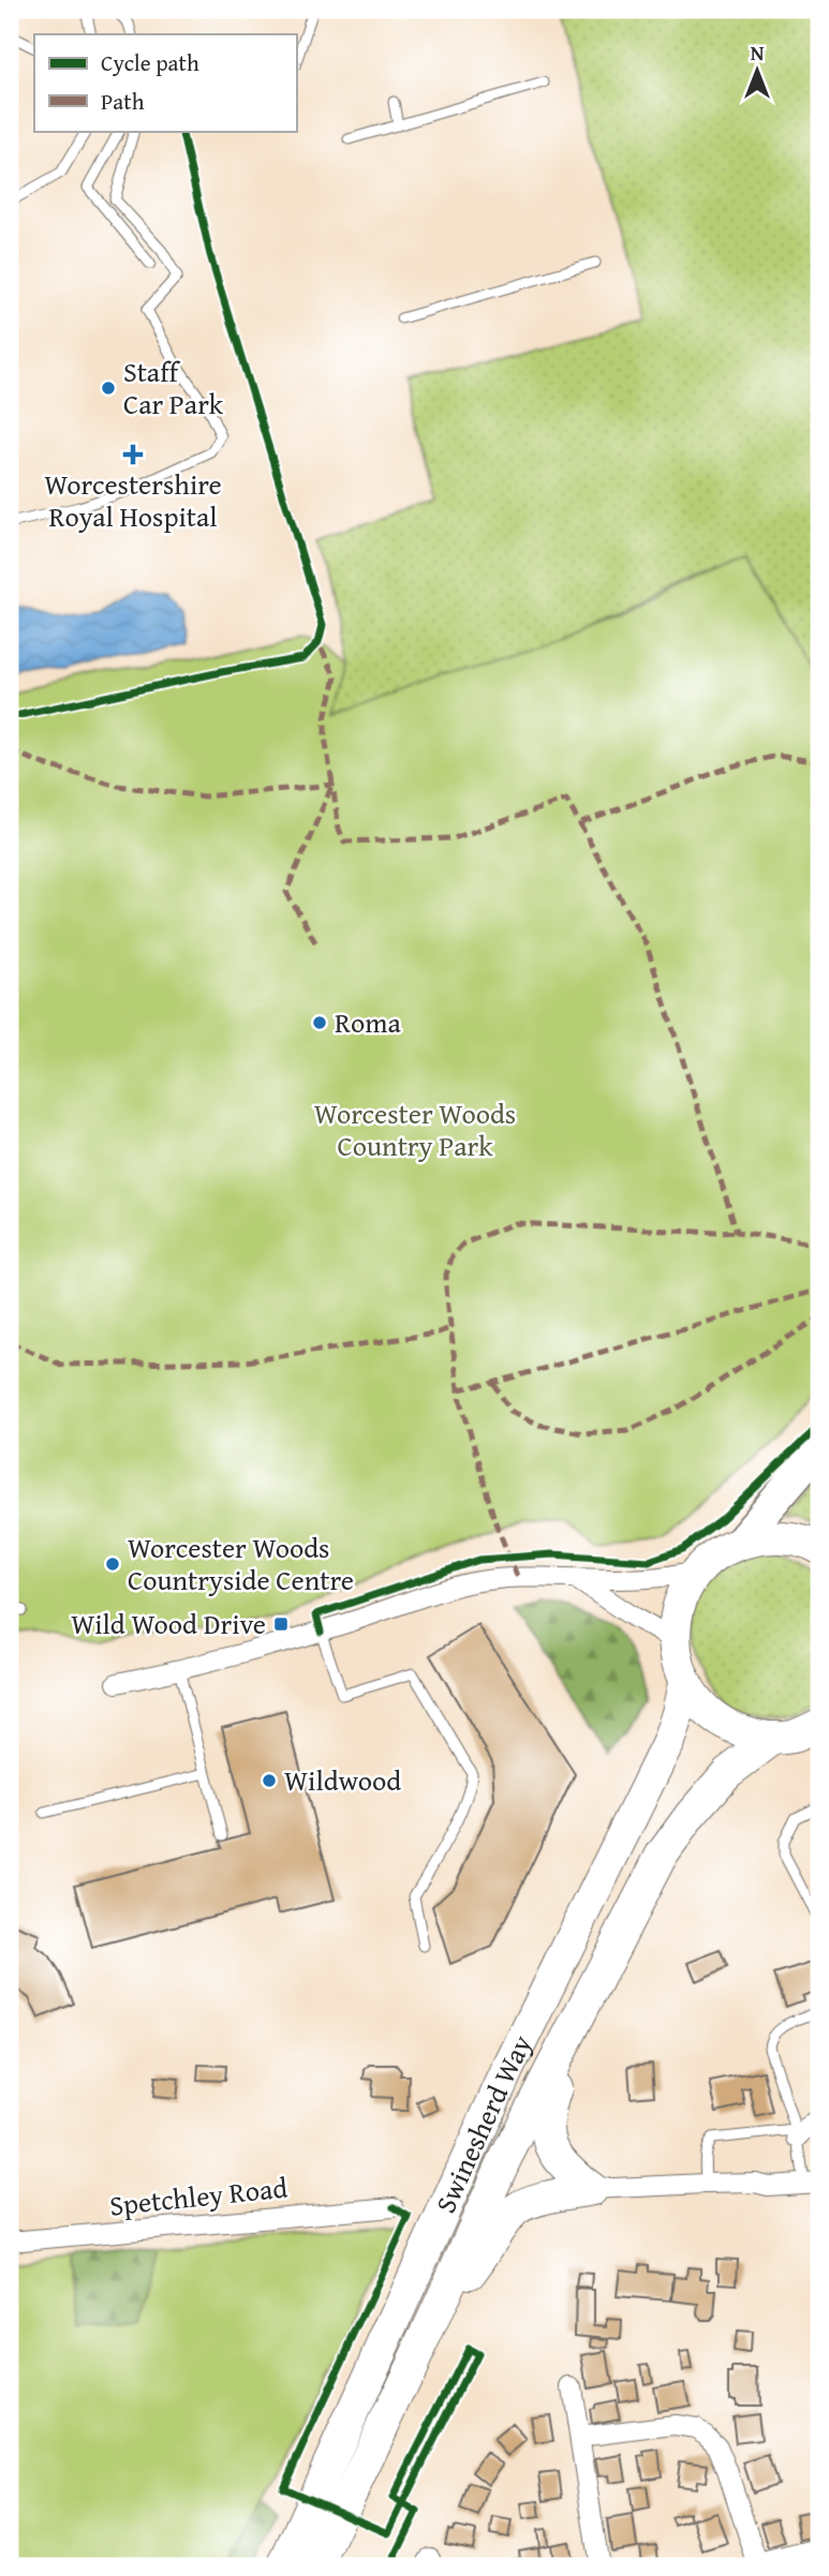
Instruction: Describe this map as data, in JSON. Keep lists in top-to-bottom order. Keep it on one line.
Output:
{"streets":{"highway":["Swinesherd Way"],"street":["Spetchley Road"]},"parks":["Worcester Woods Country Park"],"places":{"other":["Staff Car Park","Roma","Worcester Woods Countryside Centre","Wildwood"],"health":["Worcestershire Royal Hospital"],"transit":["Wild Wood Drive"]},"legend":["Cycle path","Path"],"north":"top"}
